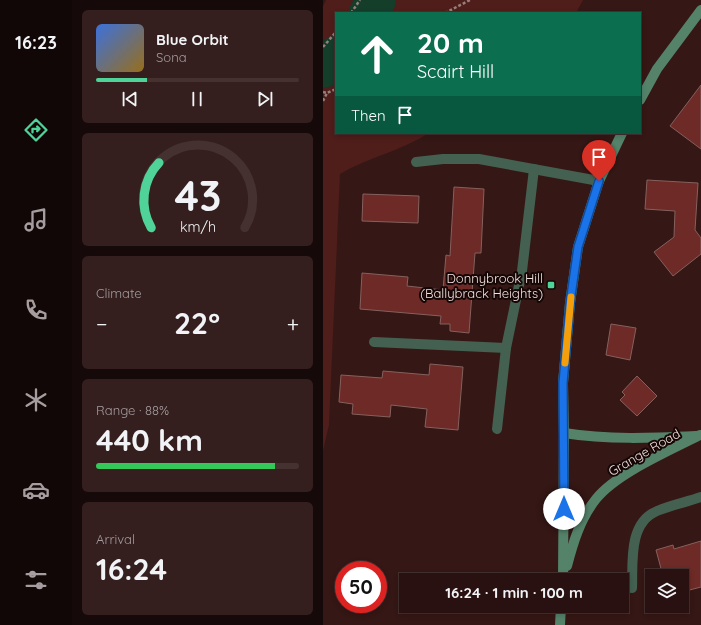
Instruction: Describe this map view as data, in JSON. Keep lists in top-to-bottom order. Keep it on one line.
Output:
{"streets":{"main road":["Grange Road"]},"places":{"transit":["Donnybrook Hill (Ballybrack Heights)"]},"page":{"tabs":"16:23","turn":["20 m","Scairt Hill"],"song":["Blue Orbit","Sona"],"then":"Then","tile":["Climate",["Range · 88%","440 km"],["Arrival","16:24"]],"heat":["−","22°","+"],"limit":"50","trip":"16:24 · 1 min · 100 m","gauge":["43","km/h"]}}
